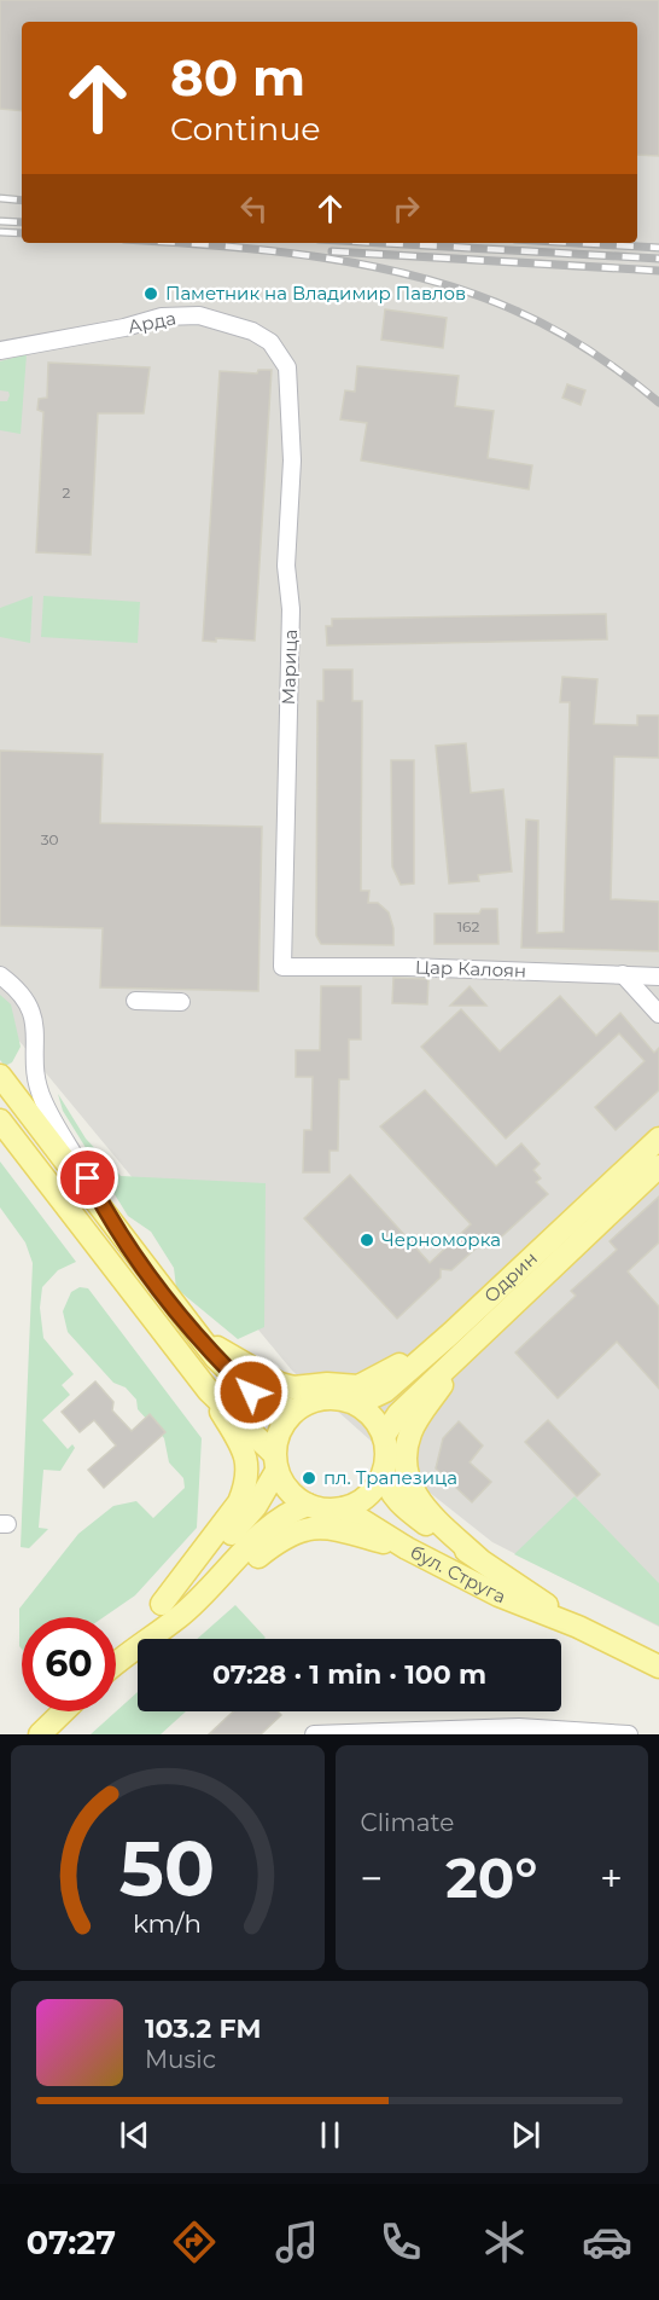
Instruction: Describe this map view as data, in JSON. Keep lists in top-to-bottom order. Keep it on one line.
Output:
{"streets":{"main road":["Одрин","бул. Струга"],"street":["Арда","Марица","Цар Калоян"]},"crossings":[["Арда","Марица"],["Марица","Цар Калоян"],["Одрин","бул. Струга"]],"places":["Паметник на Владимир Павлов","Черноморка","пл. Трапезица"],"house_numbers":["2","30","162"],"page":{"turn":["80 m","Continue"],"limit":"60","trip":"07:28 · 1 min · 100 m","tile":"Climate","heat":["−","20°","+"],"song":["103.2 FM","Music"],"tabs":"07:27","gauge":["50","km/h"]}}
